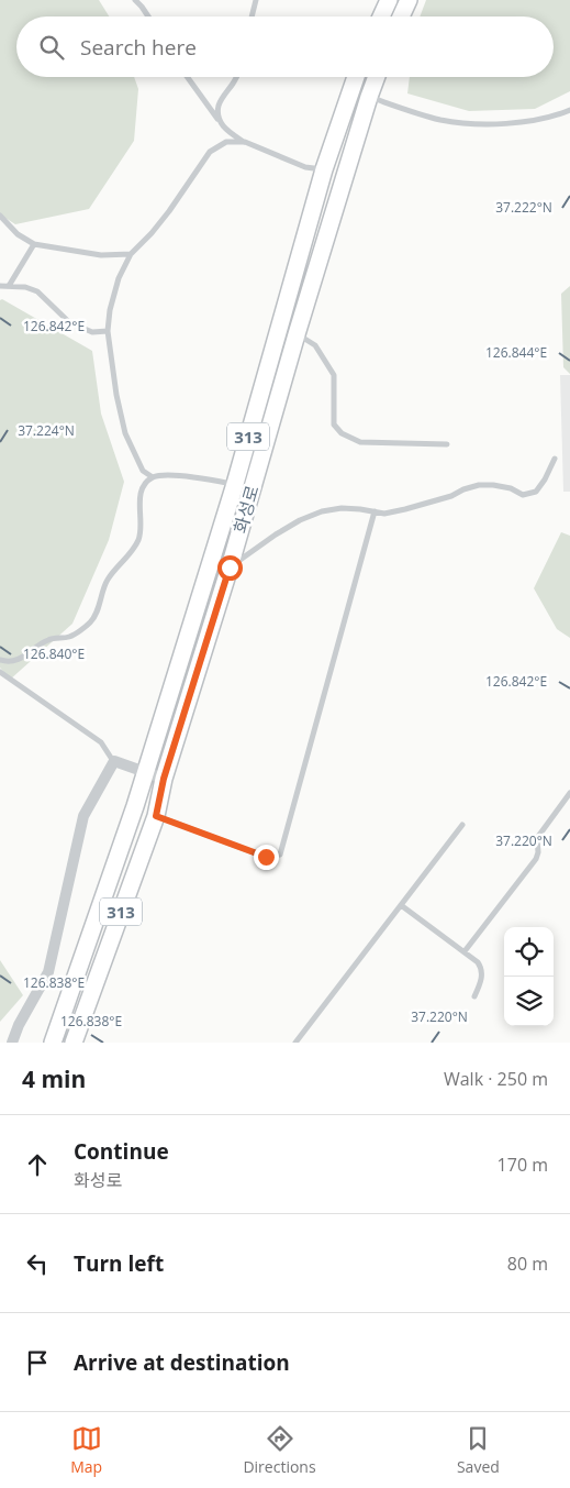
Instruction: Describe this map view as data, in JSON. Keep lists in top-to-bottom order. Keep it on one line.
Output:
{"streets":{"main road":["313","화성로"]},"page":{"search":"Search here","heading":["4 min","Walk · 250 m"],"list":[["Continue","화성로","170 m"],["Turn left","80 m"],"Arrive at destination"],"nav":["Map","Directions","Saved"]},"coordinates":["37.222°N","126.842°E","126.844°E","37.224°N","126.840°E","37.220°N","126.838°E"]}
